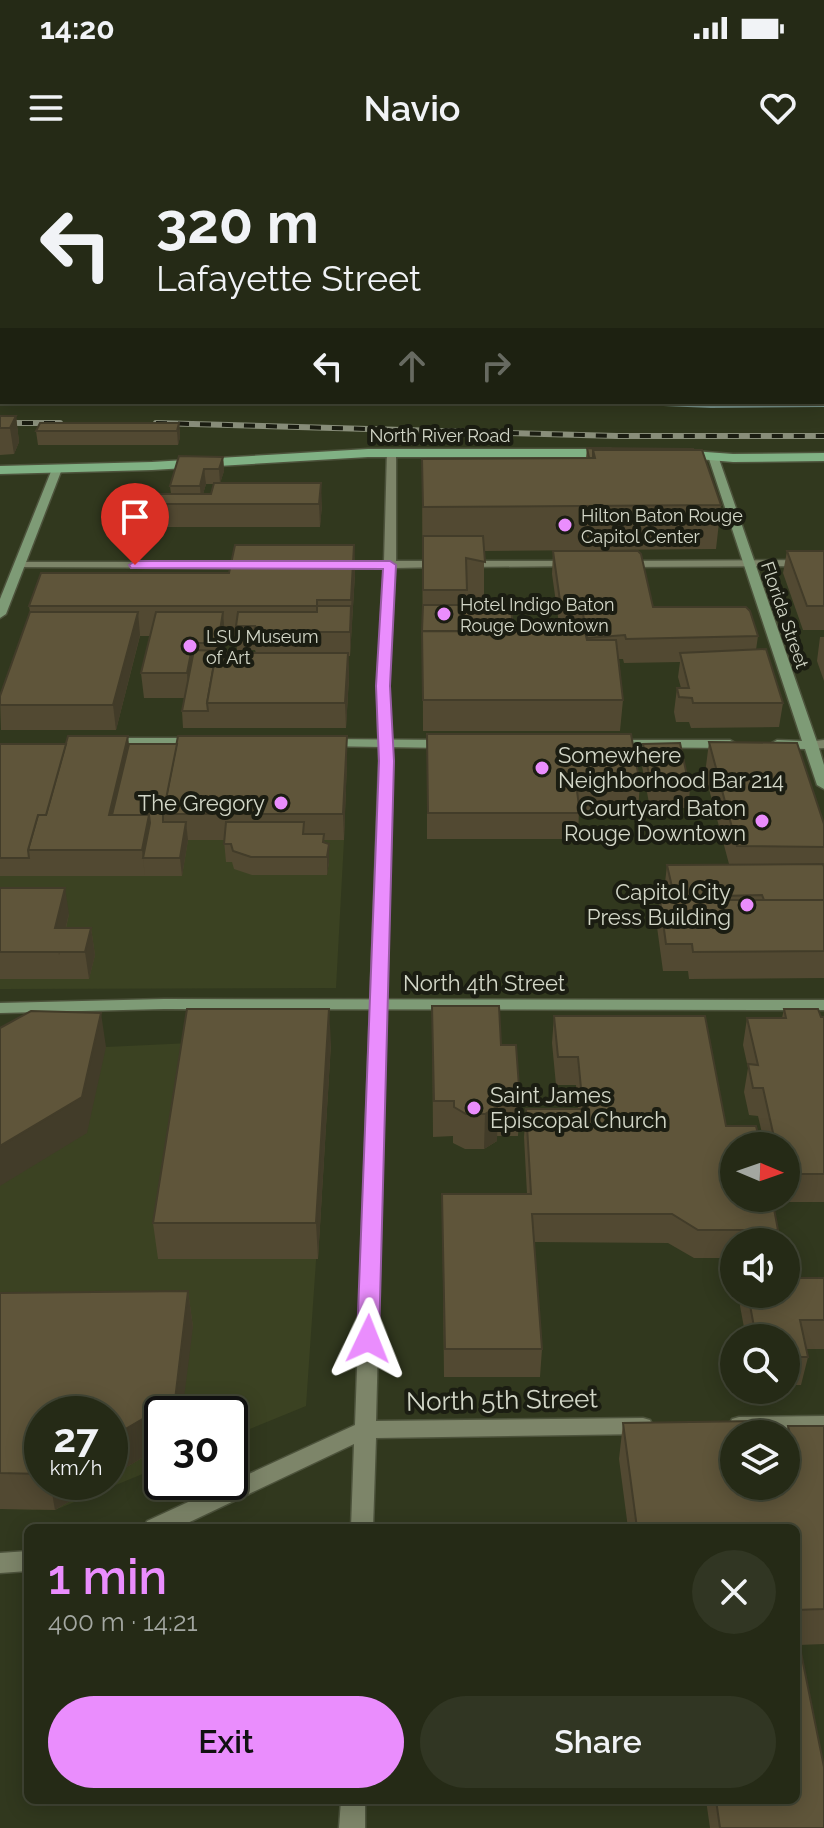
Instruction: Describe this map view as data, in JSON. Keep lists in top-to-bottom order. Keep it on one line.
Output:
{"streets":{"main road":["North River Road","Florida Street","North 4th Street"],"street":["North 5th Street"]},"places":["Hilton Baton Rouge Capitol Center","Hotel Indigo Baton Rouge Downtown","LSU Museum of Art","Somewhere Neighborhood Bar 214","The Gregory","Courtyard Baton Rouge Downtown","Capitol City Press Building","Saint James Episcopal Church"],"north":"right","page":{"status":"14:20","header":"Navio","turn":["320 m","Lafayette Street"],"speed":"27 km/h","limit":"30","heading":["1 min","400 m · 14:21"],"buttons":["Exit","Share"]}}
